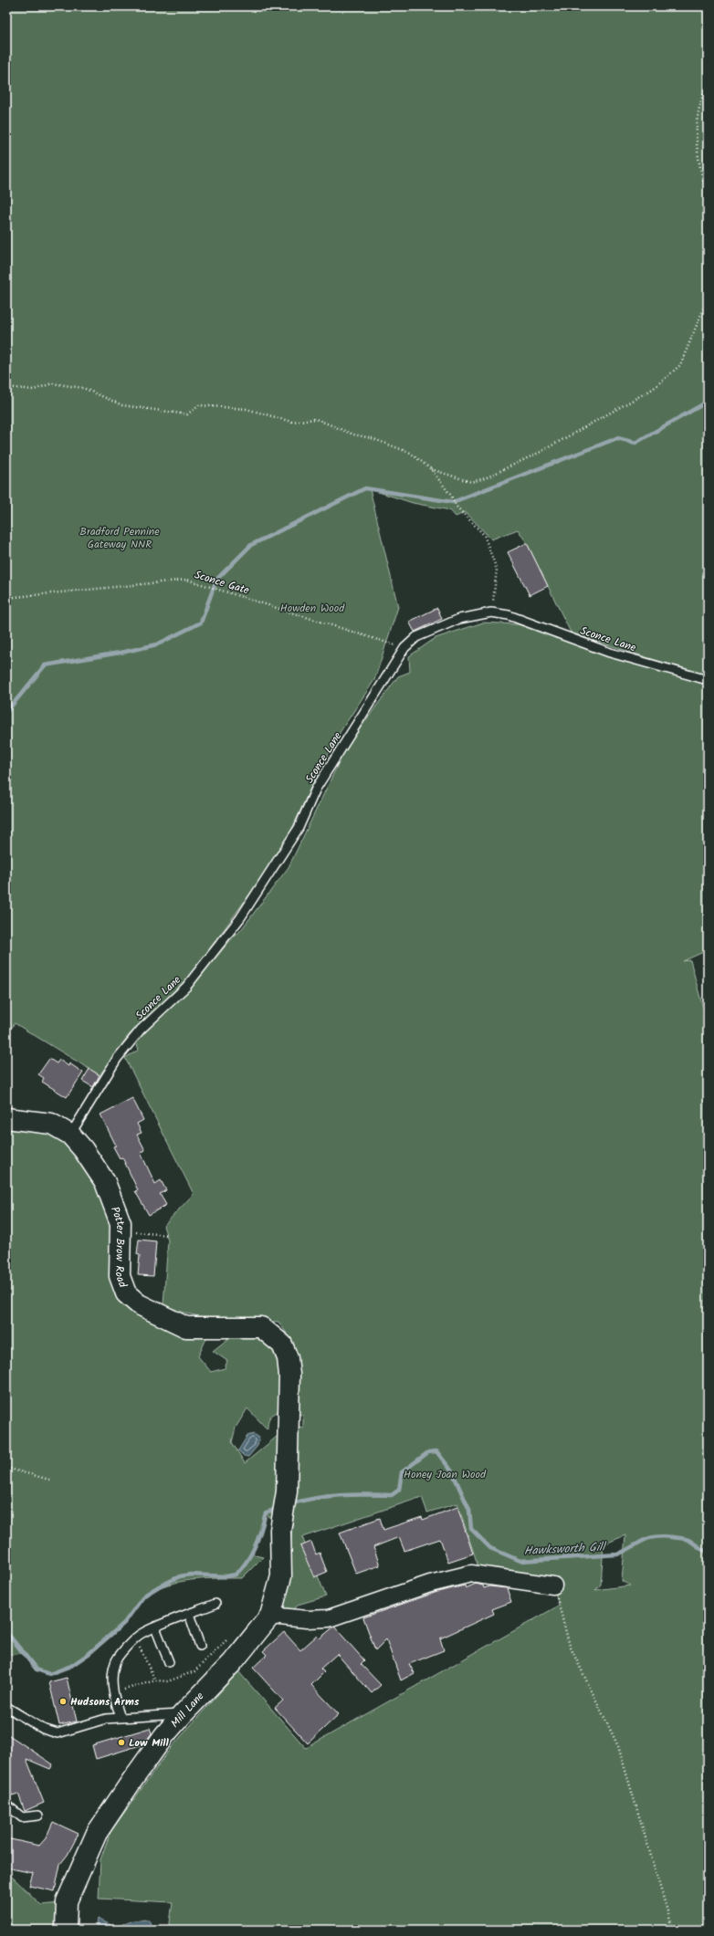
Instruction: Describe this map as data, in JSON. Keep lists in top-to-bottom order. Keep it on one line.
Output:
{"streets":{"street":["Potter Brow Road","Mill Lane"],"lane":["Sconce Lane"],"path":["Sconce Gate"]},"crossings":[["Sconce Gate","Sconce Lane"],["Sconce Lane","Potter Brow Road"],["Potter Brow Road","Mill Lane"]],"water":["Hawksworth Gill"],"parks":["Bradford Pennine Gateway NNR","Howden Wood","Honey Joan Wood"],"places":["Hudsons Arms","Low Mill"]}
